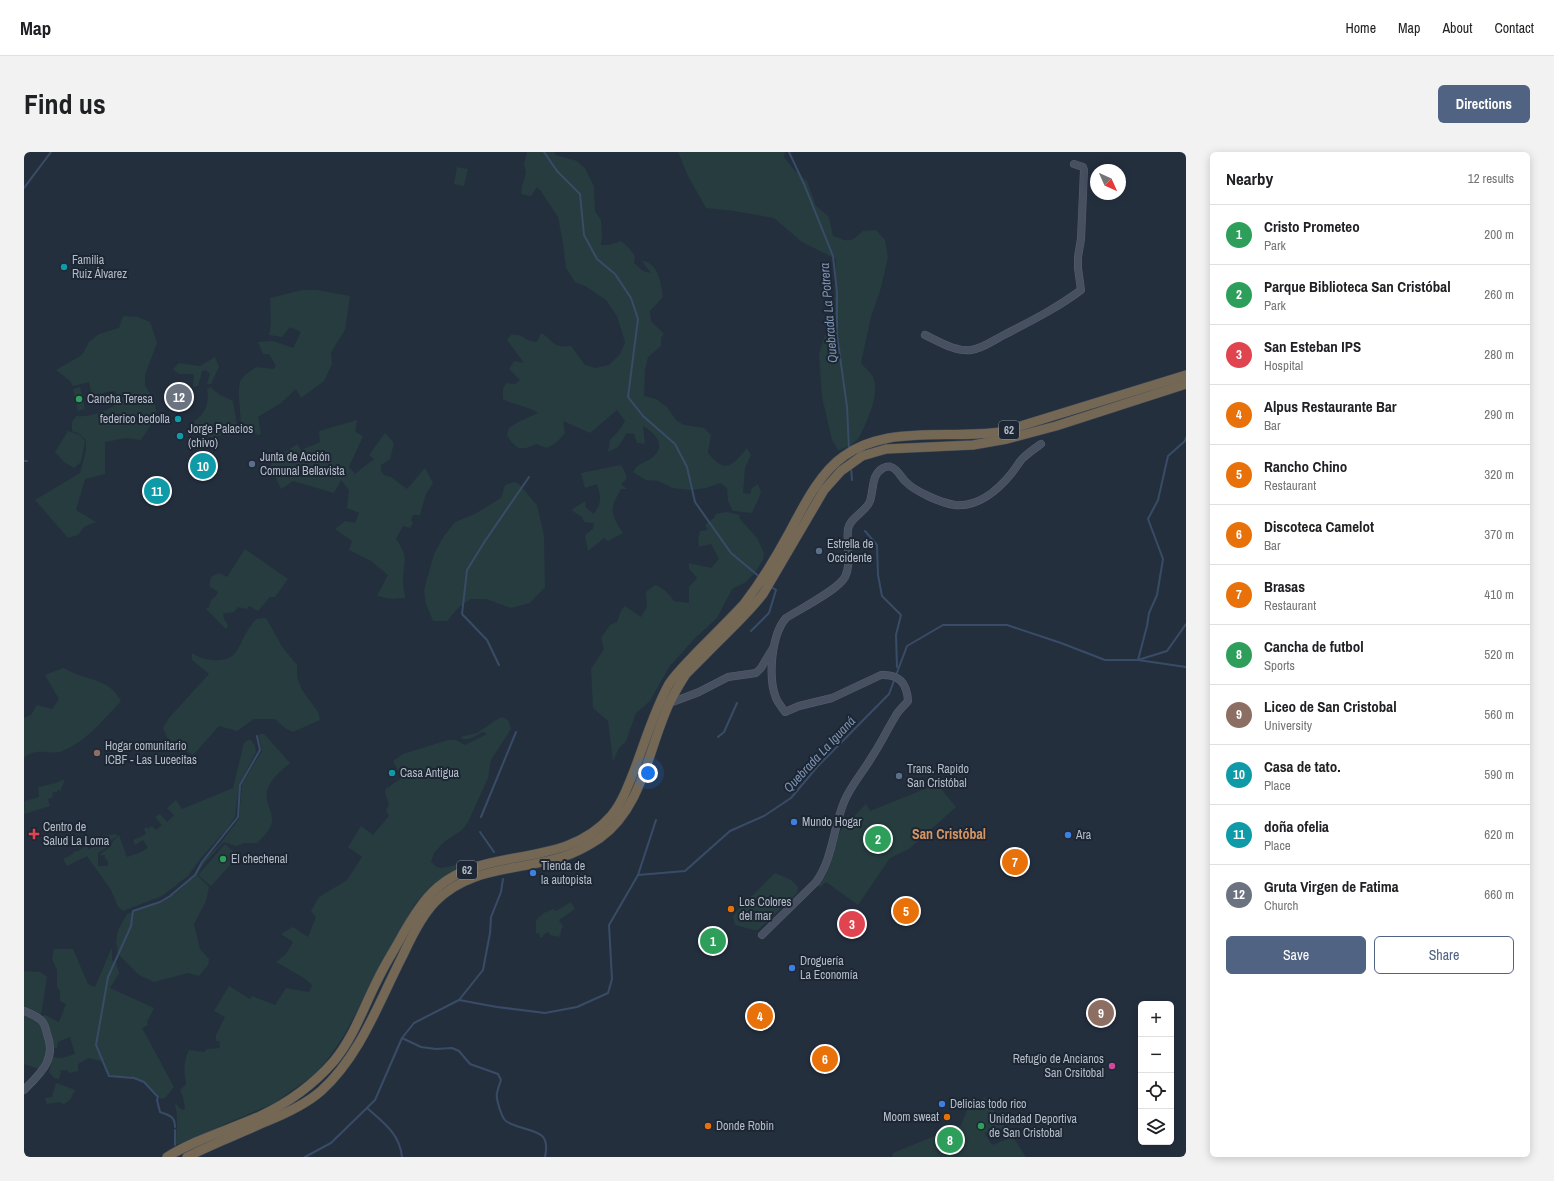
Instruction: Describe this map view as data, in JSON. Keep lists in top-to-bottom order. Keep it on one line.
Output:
{"streets":{"highway":["62"]},"districts":["San Cristóbal"],"water":["Quebrada La Potrera","Quebrada La Iguaná"],"places":{"other":["Familia Ruiz Álvarez","Cancha Teresa","federico bedolla","Jorge Palacios (chivo)","Junta de Acción Comunal Bellavista","Estrella de Occidente","Hogar comunitario ICBF - Las Lucecitas","Casa Antigua","Trans. Rapido San Cristóbal","Mundo Hogar","Ara","El chechenal","Tienda de la autopista","Los Colores del mar","Droguería La Economía","Refugio de Ancianos San Crsitobal","Delicias todo rico","Moom sweat","Donde Robin","Unidadad Deportiva de San Cristobal"],"health":["Centro de Salud La Loma"]},"north":"bottom right","page":{"header":"Map","nav":["Home","Map","About","Contact"],"title":"Find us","buttons":["Directions",["Save","Share"]],"heading":["Nearby","12 results"],"list":[{"mark":"1","name":"Cristo Prometeo","note":"Park","value":"200 m"},{"mark":"2","name":"Parque Biblioteca San Cristóbal","note":"Park","value":"260 m"},{"mark":"3","name":"San Esteban IPS","note":"Hospital","value":"280 m"},{"mark":"4","name":"Alpus Restaurante Bar","note":"Bar","value":"290 m"},{"mark":"5","name":"Rancho Chino","note":"Restaurant","value":"320 m"},{"mark":"6","name":"Discoteca Camelot","note":"Bar","value":"370 m"},{"mark":"7","name":"Brasas","note":"Restaurant","value":"410 m"},{"mark":"8","name":"Cancha de futbol","note":"Sports","value":"520 m"},{"mark":"9","name":"Liceo de San Cristobal","note":"University","value":"560 m"},{"mark":"10","name":"Casa de tato.","note":"Place","value":"590 m"},{"mark":"11","name":"doña ofelia","note":"Place","value":"620 m"},{"mark":"12","name":"Gruta Virgen de Fatima","note":"Church","value":"660 m"}],"pins":["12","10","11","2","7","5","3","1","9","4","6","8"],"map_buttons":["+","−"]}}
